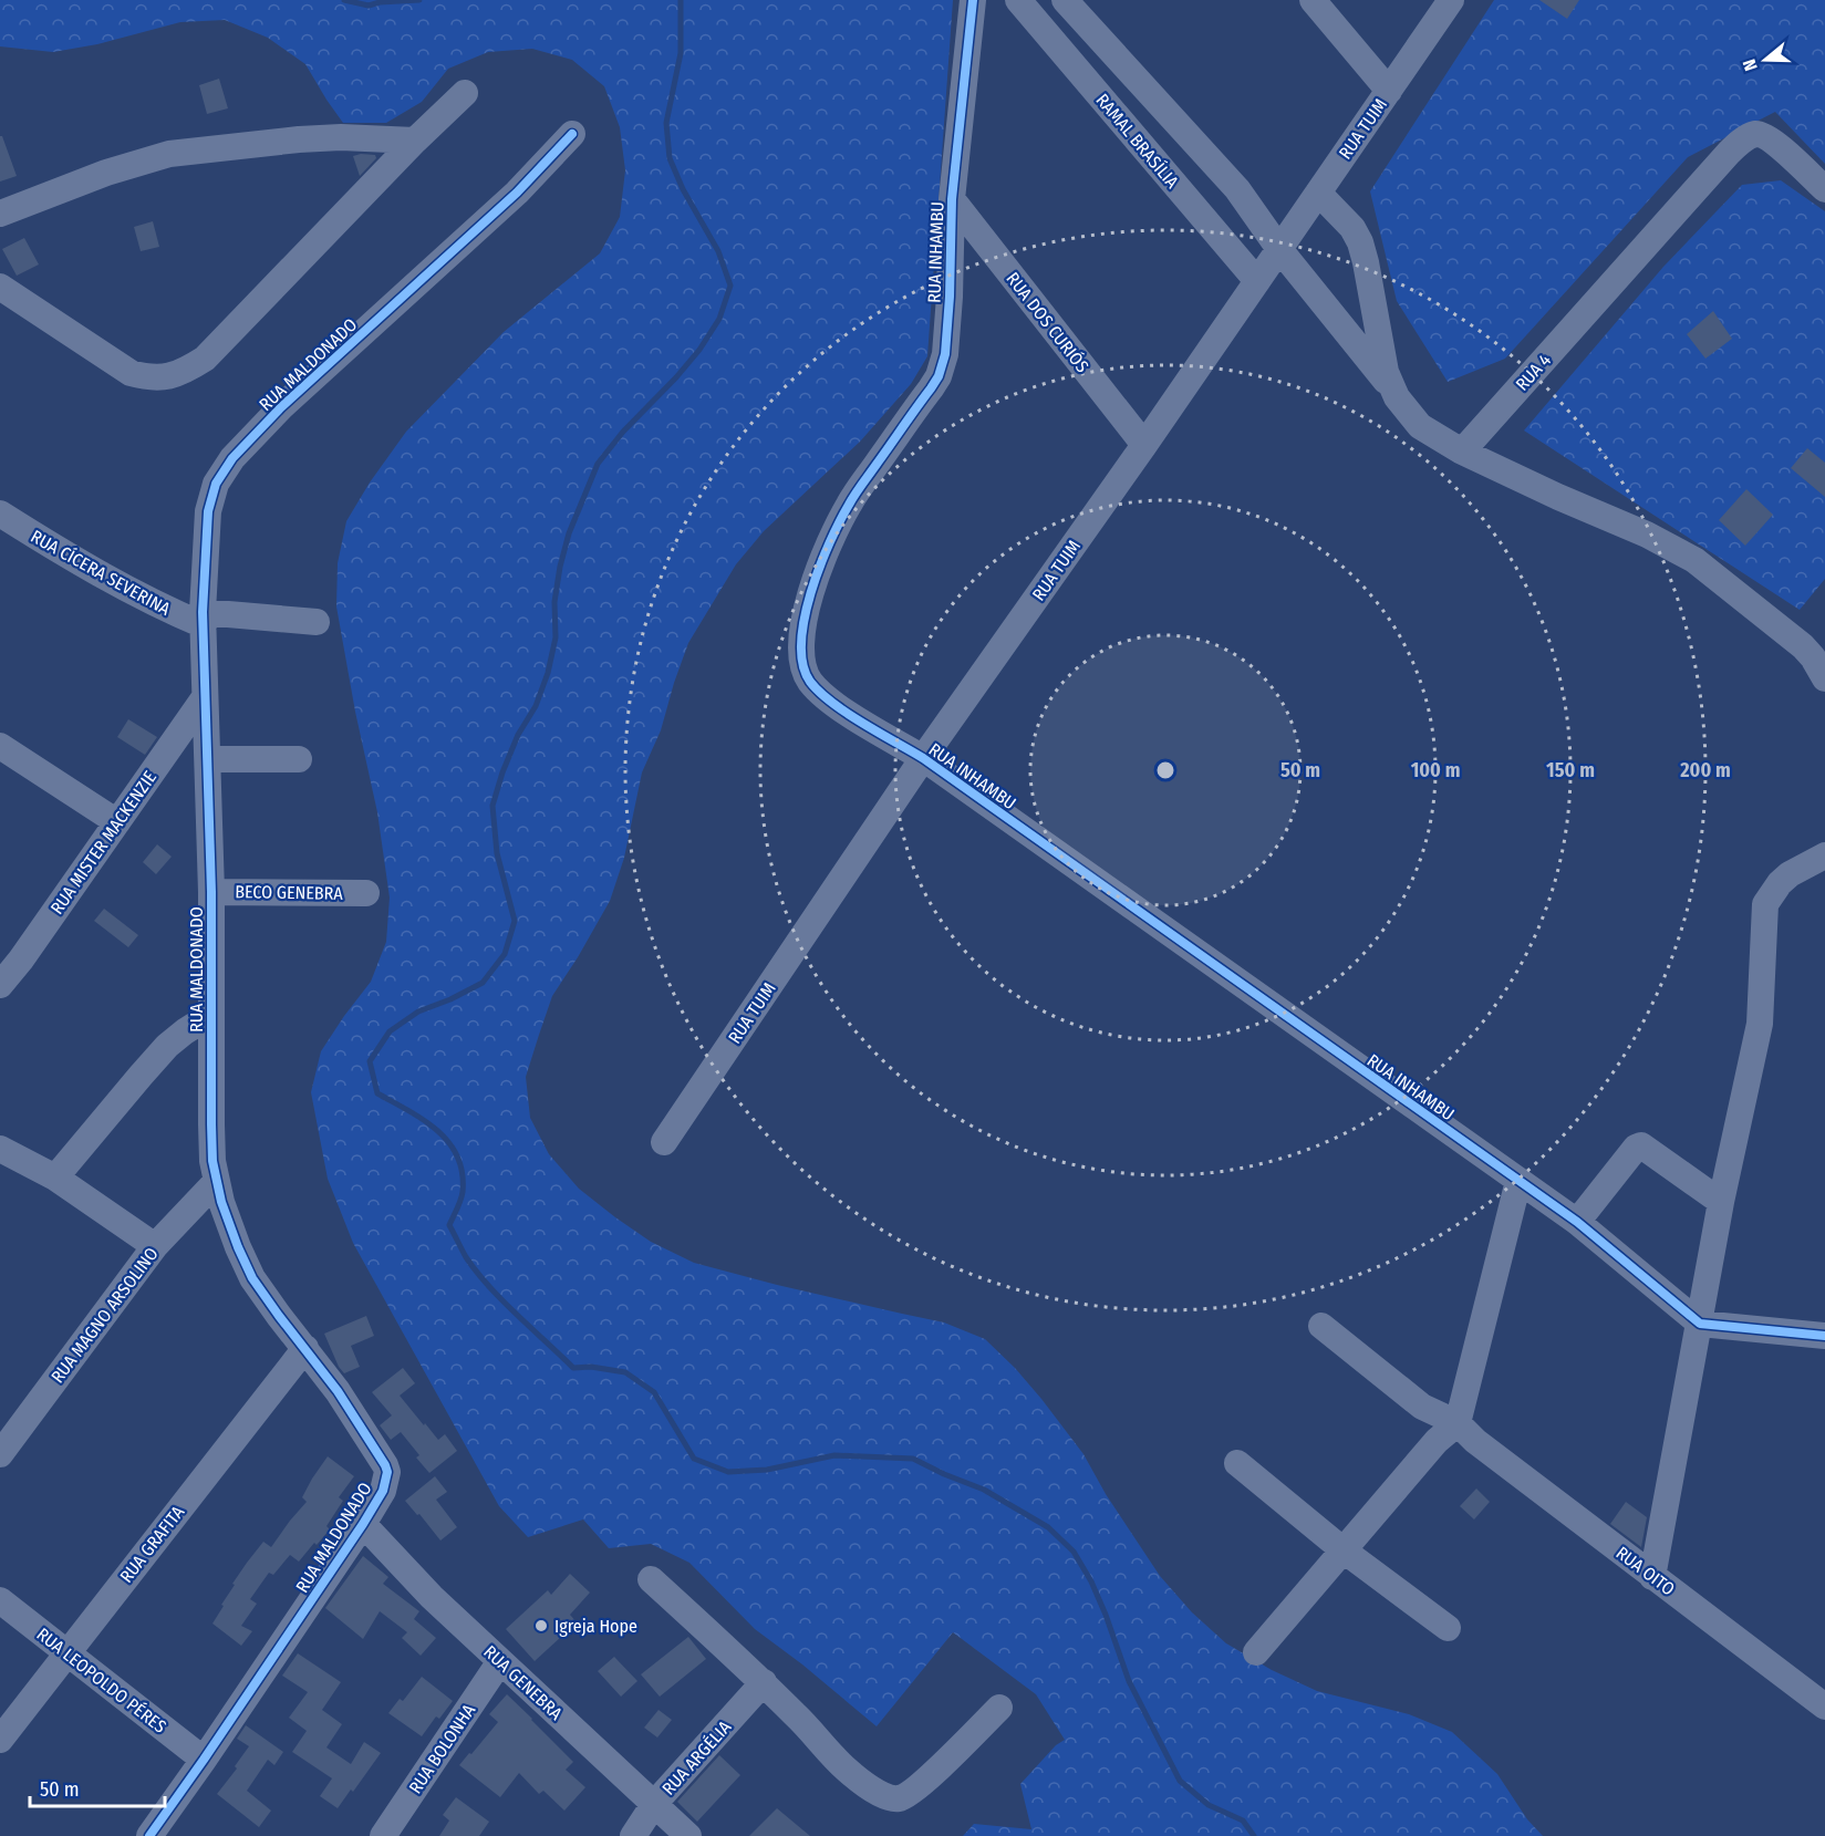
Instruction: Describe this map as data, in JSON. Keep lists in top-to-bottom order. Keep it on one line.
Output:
{"streets":{"street":["RUA TUIM","RAMAL BRASÍLIA","RUA INHAMBU","RUA DOS CURIÓS","RUA MALDONADO","RUA 4","RUA CÍCERA SEVERINA","RUA MISTER MACKENZIE","BECO GENEBRA","RUA MAGNO ARSOLINO","RUA GRAFITA","RUA OITO","RUA LEOPOLDO PÉRES","RUA GENEBRA","RUA BOLONHA","RUA ARGÉLIA"]},"crossings":[["RUA TUIM","RAMAL BRASÍLIA"],["RUA TUIM","RUA INHAMBU"],["RUA TUIM","RUA DOS CURIÓS"],["RUA INHAMBU","RUA DOS CURIÓS"],["RUA MALDONADO","RUA CÍCERA SEVERINA"],["RUA MALDONADO","RUA MISTER MACKENZIE"],["RUA MALDONADO","BECO GENEBRA"],["RUA MALDONADO","RUA MAGNO ARSOLINO"],["RUA MALDONADO","RUA GRAFITA"],["RUA MALDONADO","RUA LEOPOLDO PÉRES"],["RUA MALDONADO","RUA GENEBRA"],["RUA GRAFITA","RUA LEOPOLDO PÉRES"],["RUA GENEBRA","RUA BOLONHA"],["RUA GENEBRA","RUA ARGÉLIA"]],"places":["Igreja Hope"],"scale_bar":"50 m","north":"left","rings":["50 m","100 m","150 m","200 m"]}
